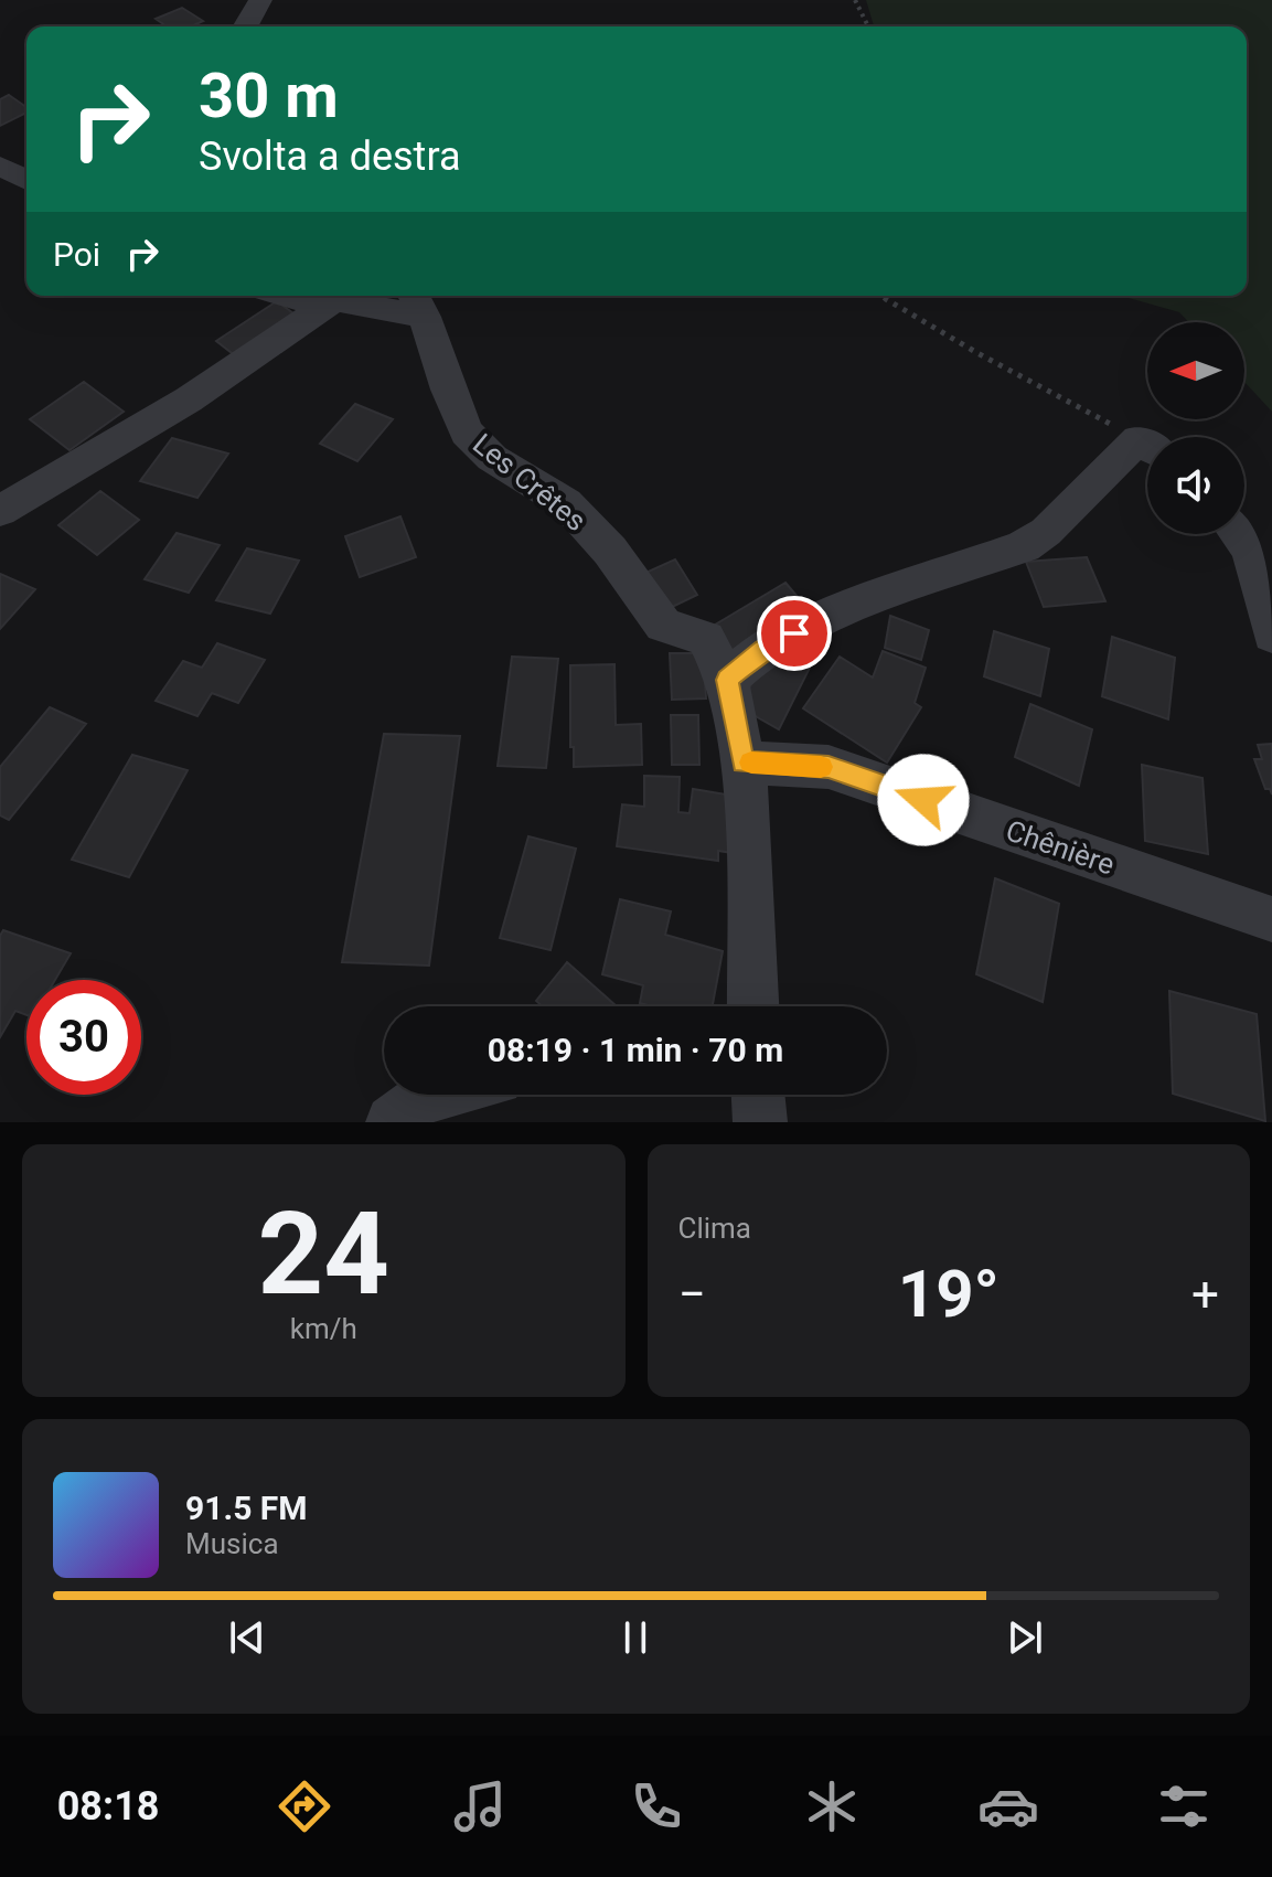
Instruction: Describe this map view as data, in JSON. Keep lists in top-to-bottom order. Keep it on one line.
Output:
{"streets":{"street":["Les Crêtes","Chênière"]},"crossings":[["Les Crêtes","Chênière"]],"north":"left","page":{"turn":["30 m","Svolta a destra"],"then":"Poi","limit":"30","trip":"08:19 · 1 min · 70 m","tile":[["24","km/h"],"Clima"],"heat":["−","19°","+"],"song":["91.5 FM","Musica"],"tabs":"08:18"}}
